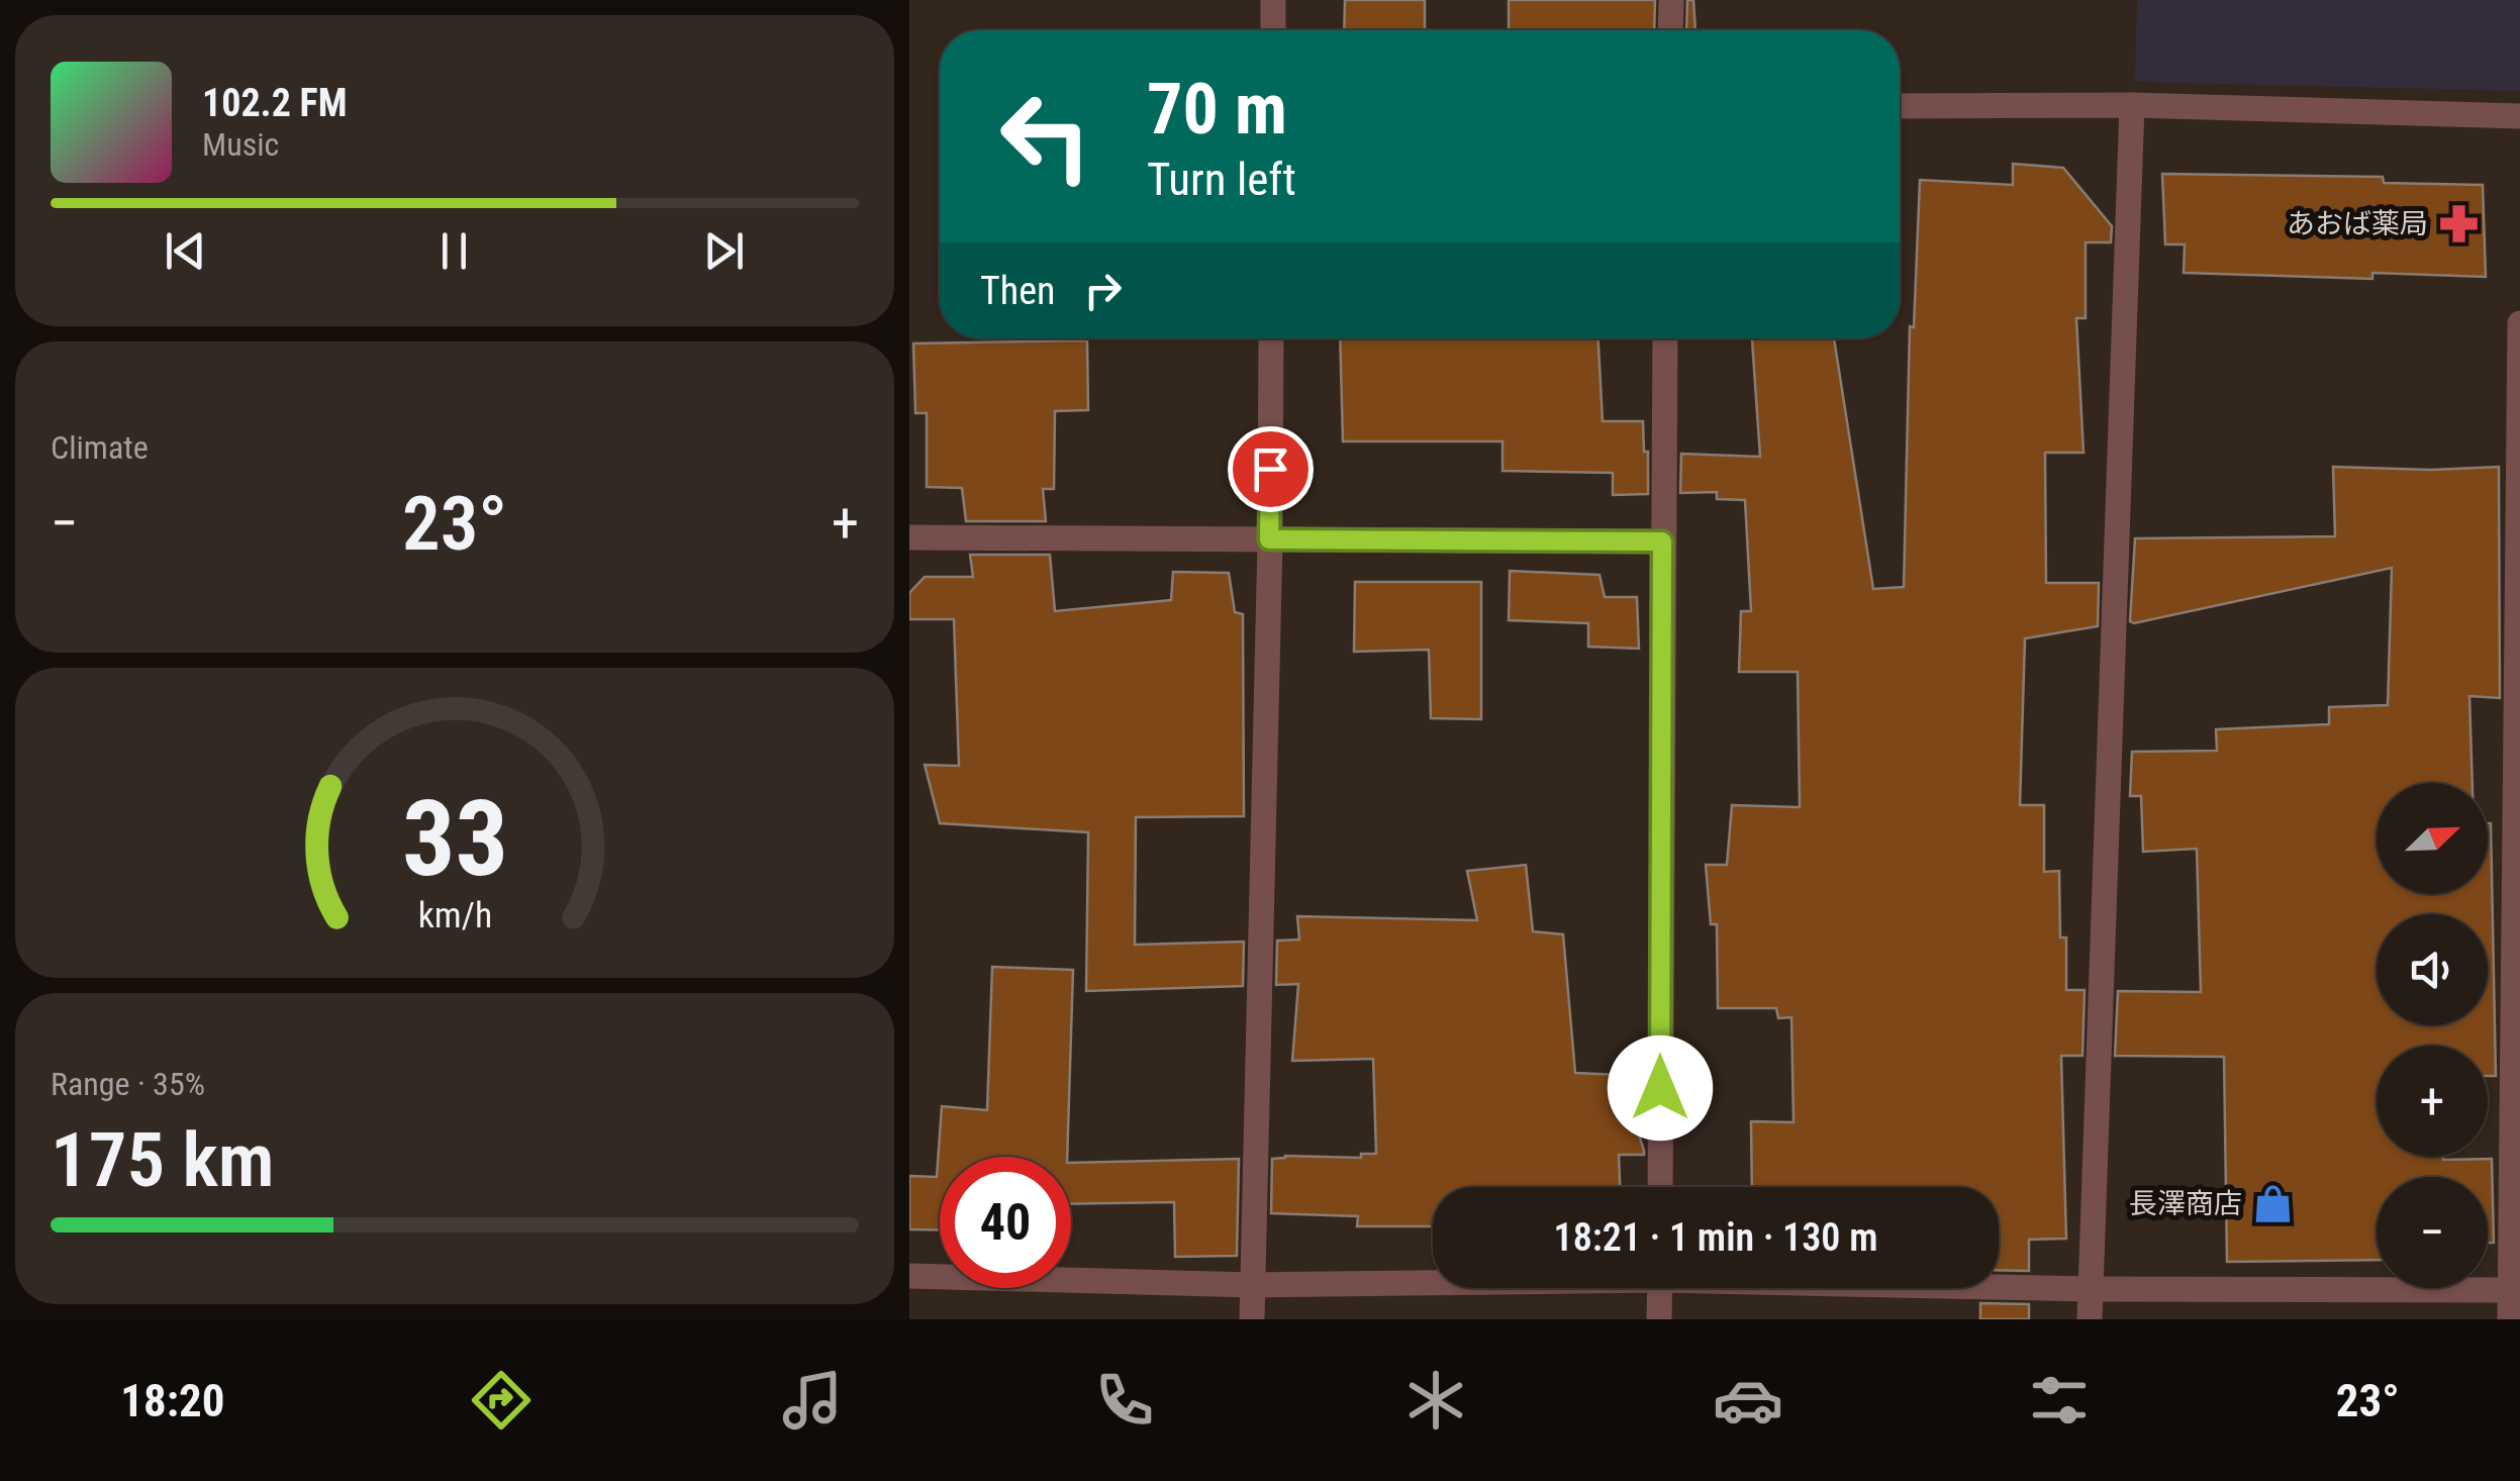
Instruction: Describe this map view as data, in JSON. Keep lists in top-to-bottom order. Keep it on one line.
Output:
{"places":{"pharmacy":["あおば薬局"],"shop":["長澤商店"]},"north":"top right","page":{"turn":["70 m","Turn left"],"song":["102.2 FM","Music"],"then":"Then","tile":["Climate",["Range · 35%","175 km"]],"heat":["−","23°","+"],"map_buttons":["+","−"],"limit":"40","trip":"18:21 · 1 min · 130 m","tabs":["18:20","23°"],"gauge":["33","km/h"]}}
